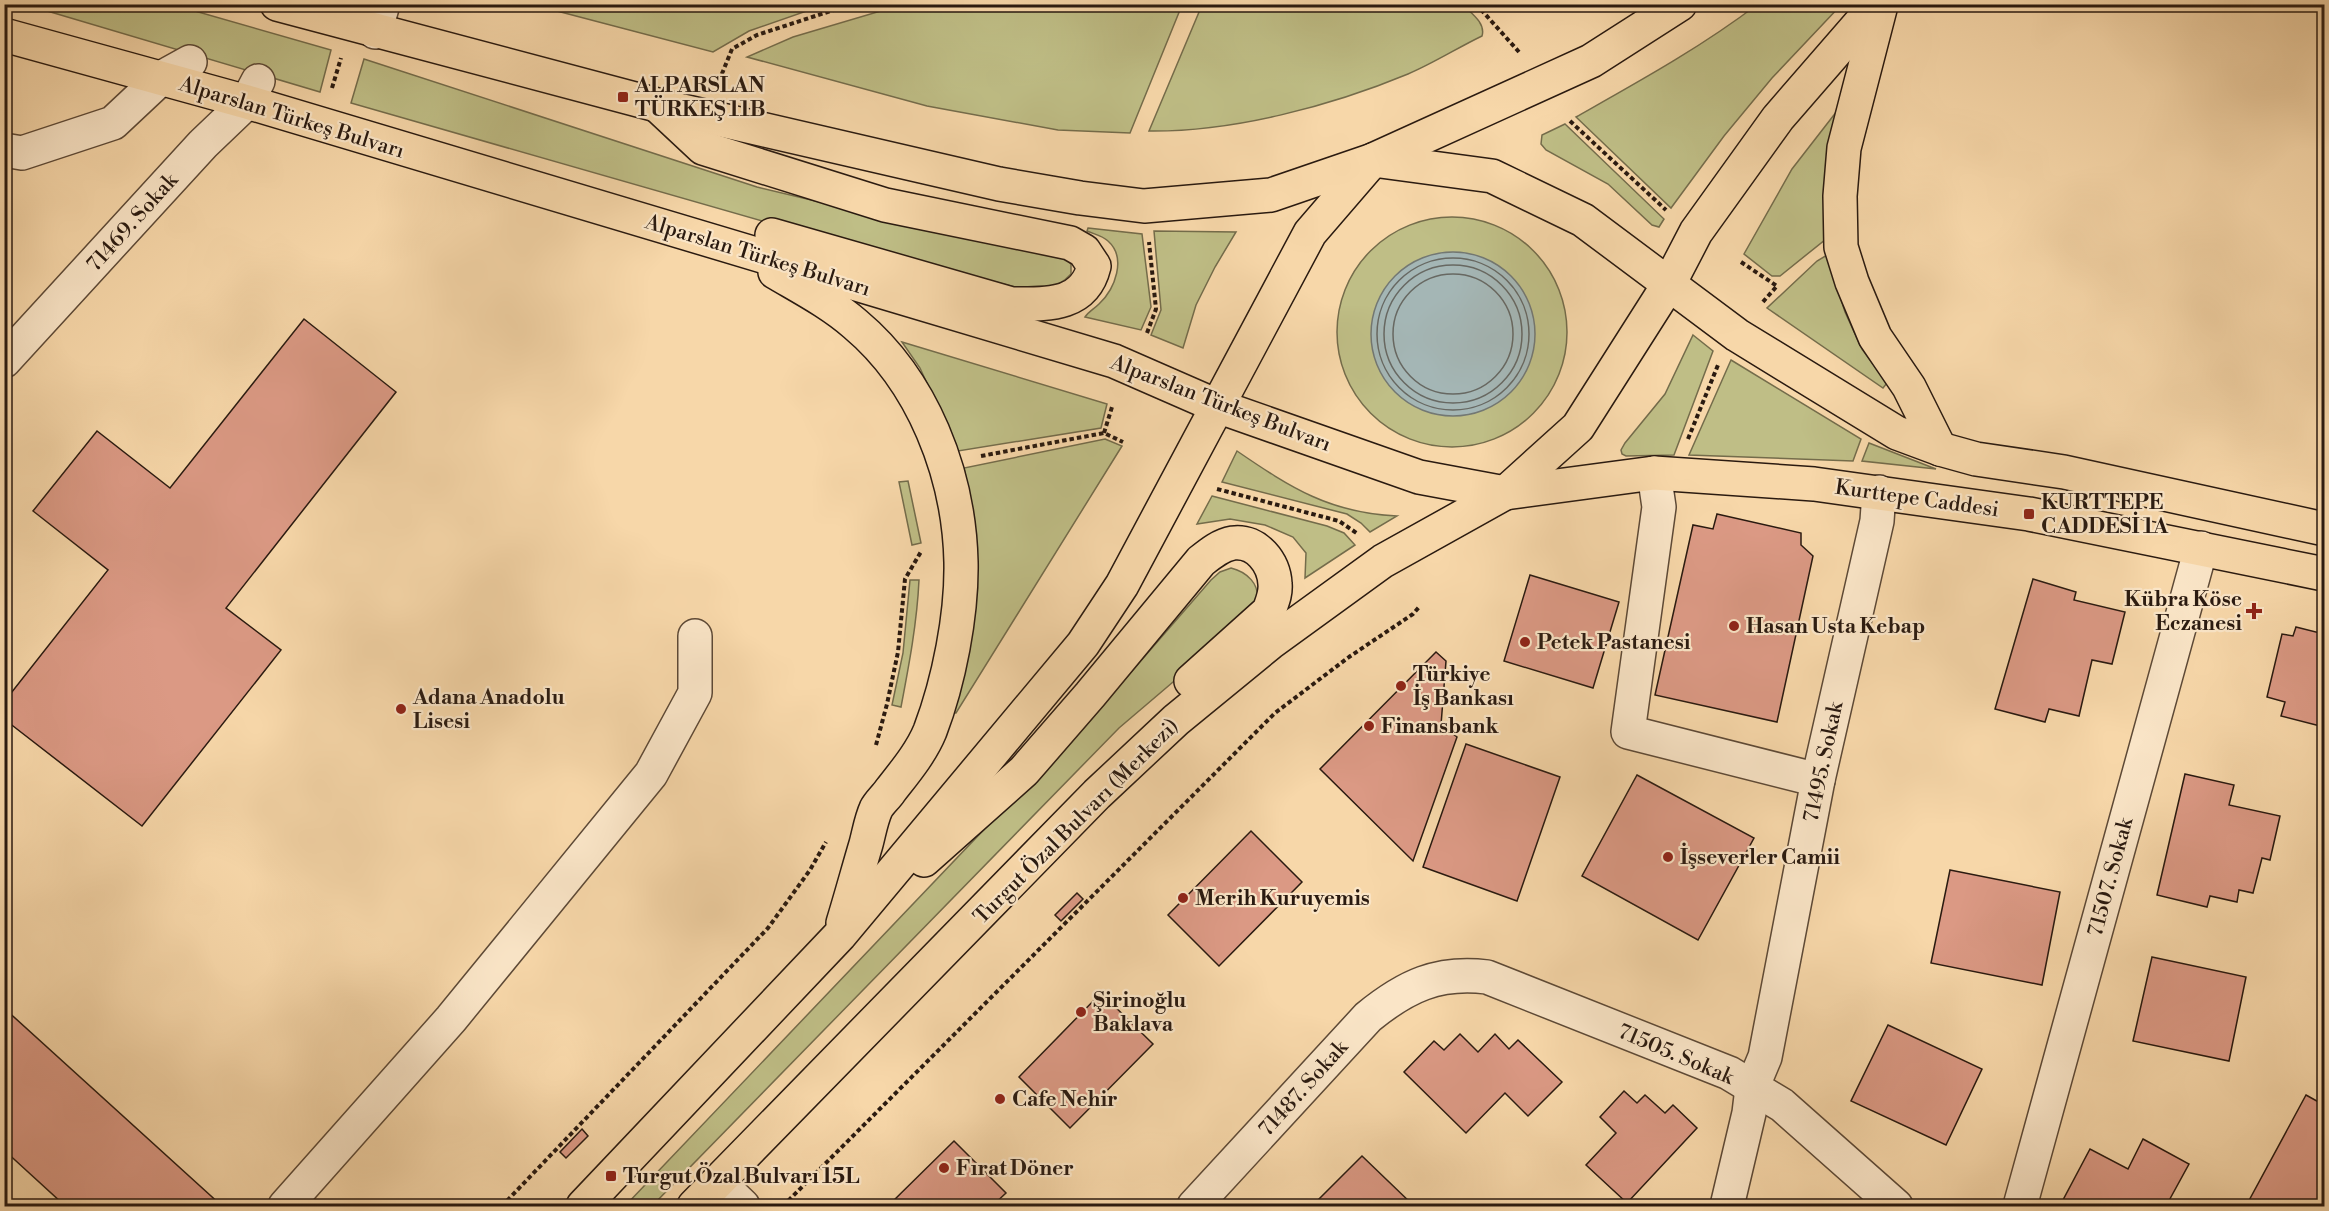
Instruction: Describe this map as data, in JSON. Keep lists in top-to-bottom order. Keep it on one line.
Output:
{"streets":{"main road":["Alparslan Türkeş Bulvarı","Kurttepe Caddesi","Turgut Özal Bulvarı (Merkezi)"],"street":["71469. Sokak","71495. Sokak","71507. Sokak","71505. Sokak","71487. Sokak"]},"crossings":[["Alparslan Türkeş Bulvarı","71469. Sokak"],["Alparslan Türkeş Bulvarı","Kurttepe Caddesi"],["Alparslan Türkeş Bulvarı","Turgut Özal Bulvarı (Merkezi)"],["Kurttepe Caddesi","71495. Sokak"],["Kurttepe Caddesi","Turgut Özal Bulvarı (Merkezi)"],["Kurttepe Caddesi","71507. Sokak"],["71495. Sokak","71505. Sokak"],["71505. Sokak","71487. Sokak"]],"places":{"transit":["ALPARSLAN TÜRKEŞ 11B","KURTTEPE CADDESİ 1A","Turgut Özal Bulvarı 15L"],"health":["Kübra Köse Eczanesi"],"other":["Hasan Usta Kebap","Petek Pastanesi","Türkiye İş Bankası","Adana Anadolu Lisesi","Finansbank","İşseverler Camii","Merih Kuruyemis","Şirinoğlu Baklava","Cafe Nehir","Fırat Döner"]}}
